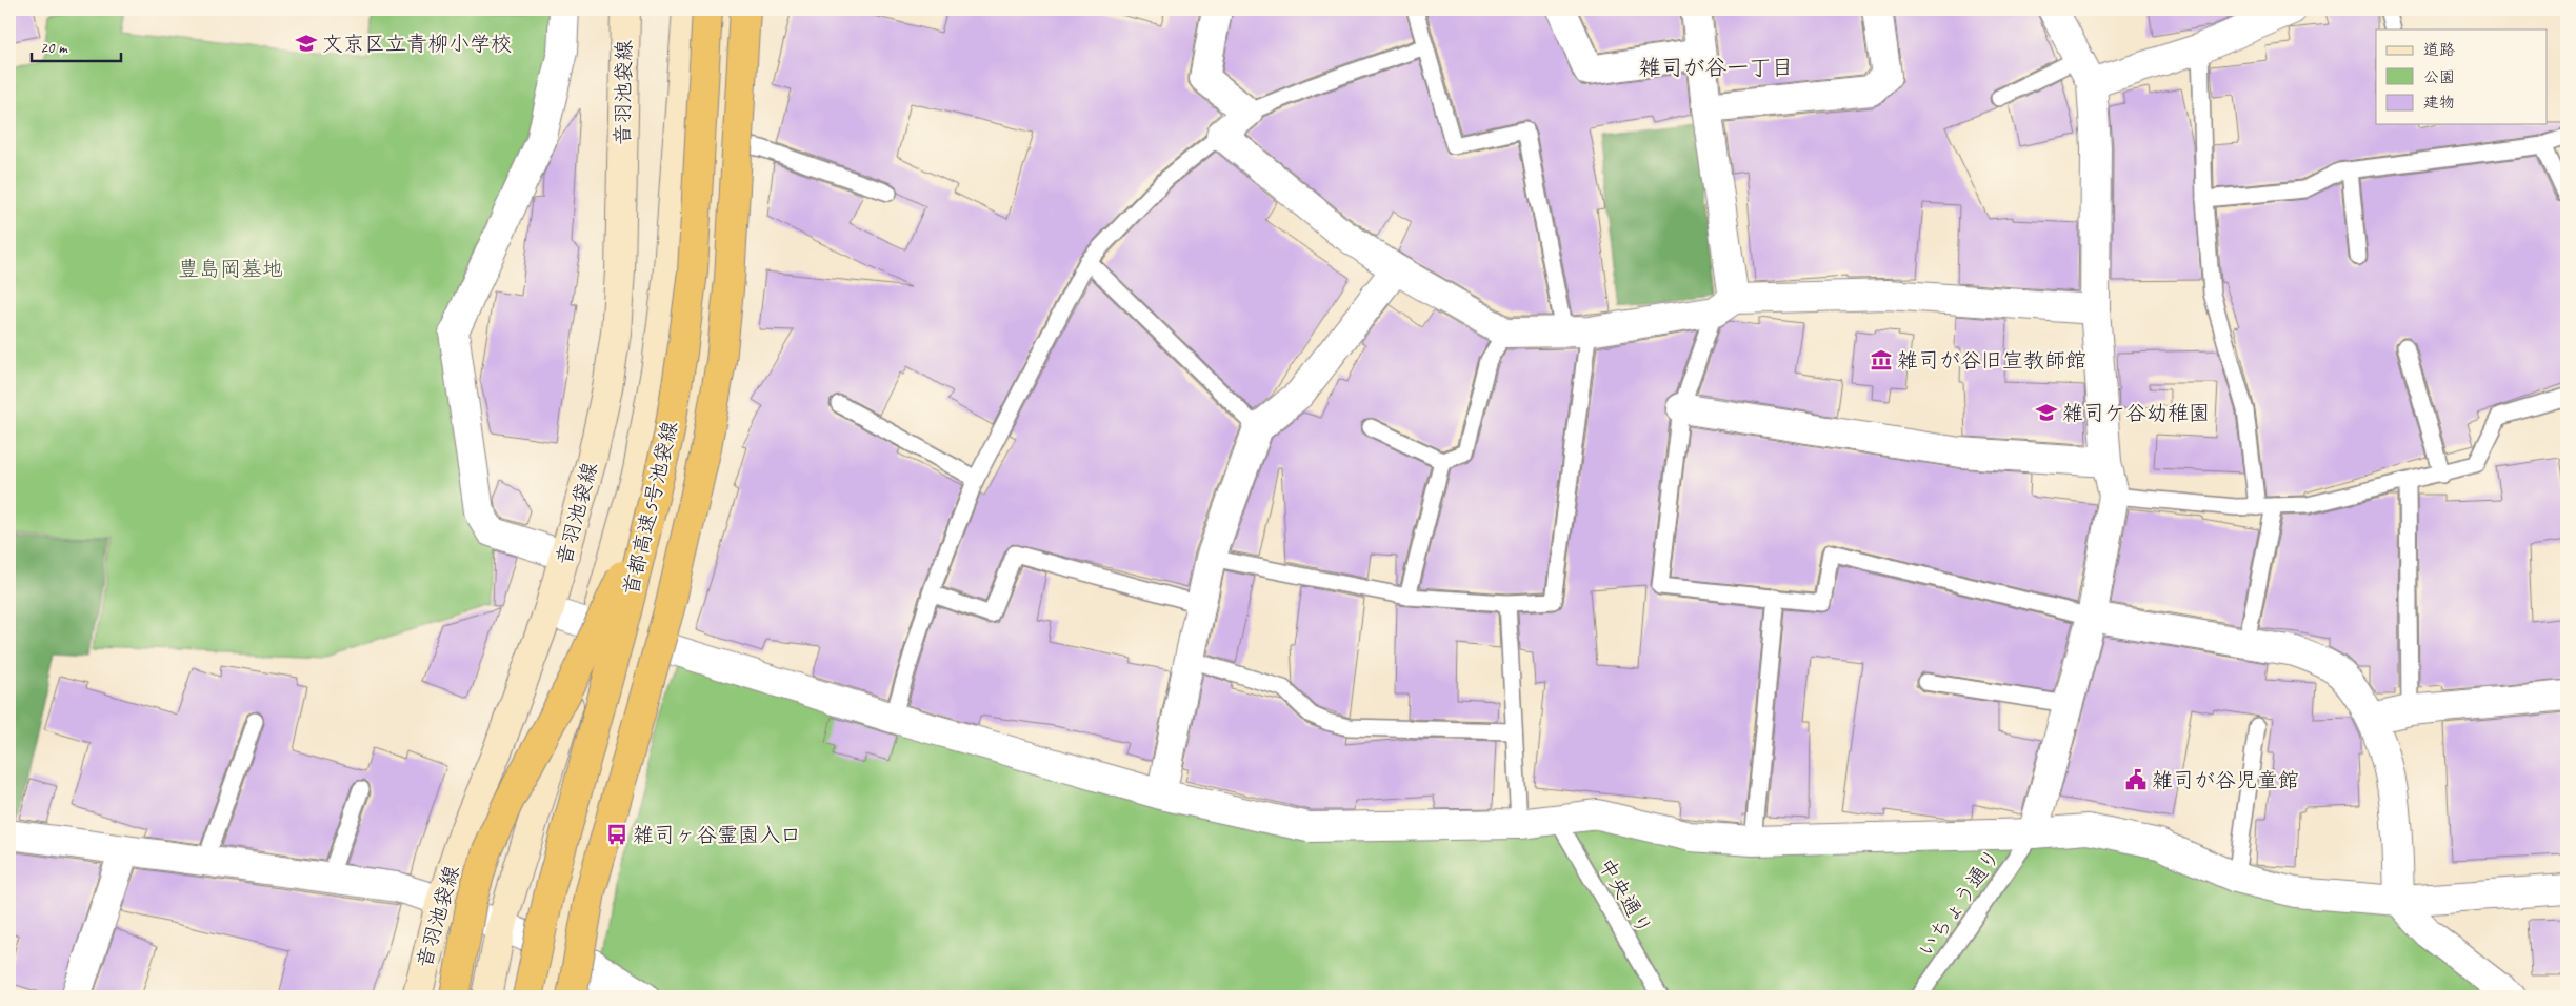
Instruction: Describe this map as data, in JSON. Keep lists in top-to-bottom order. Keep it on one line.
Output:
{"streets":{"highway":["首都高速5号池袋線"],"main road":["音羽池袋線"],"lane":["中央通り","いちょう通り"]},"districts":["雑司が谷一丁目"],"parks":["豊島岡墓地"],"places":{"school or university":["文京区立青柳小学校","雑司ケ谷幼稚園"],"museum":["雑司が谷旧宣教師館"],"public building":["雑司が谷児童館"],"bus stop":["雑司ヶ谷霊園入口"]},"legend":["道路","公園","建物"],"scale_bar":"20 m"}
